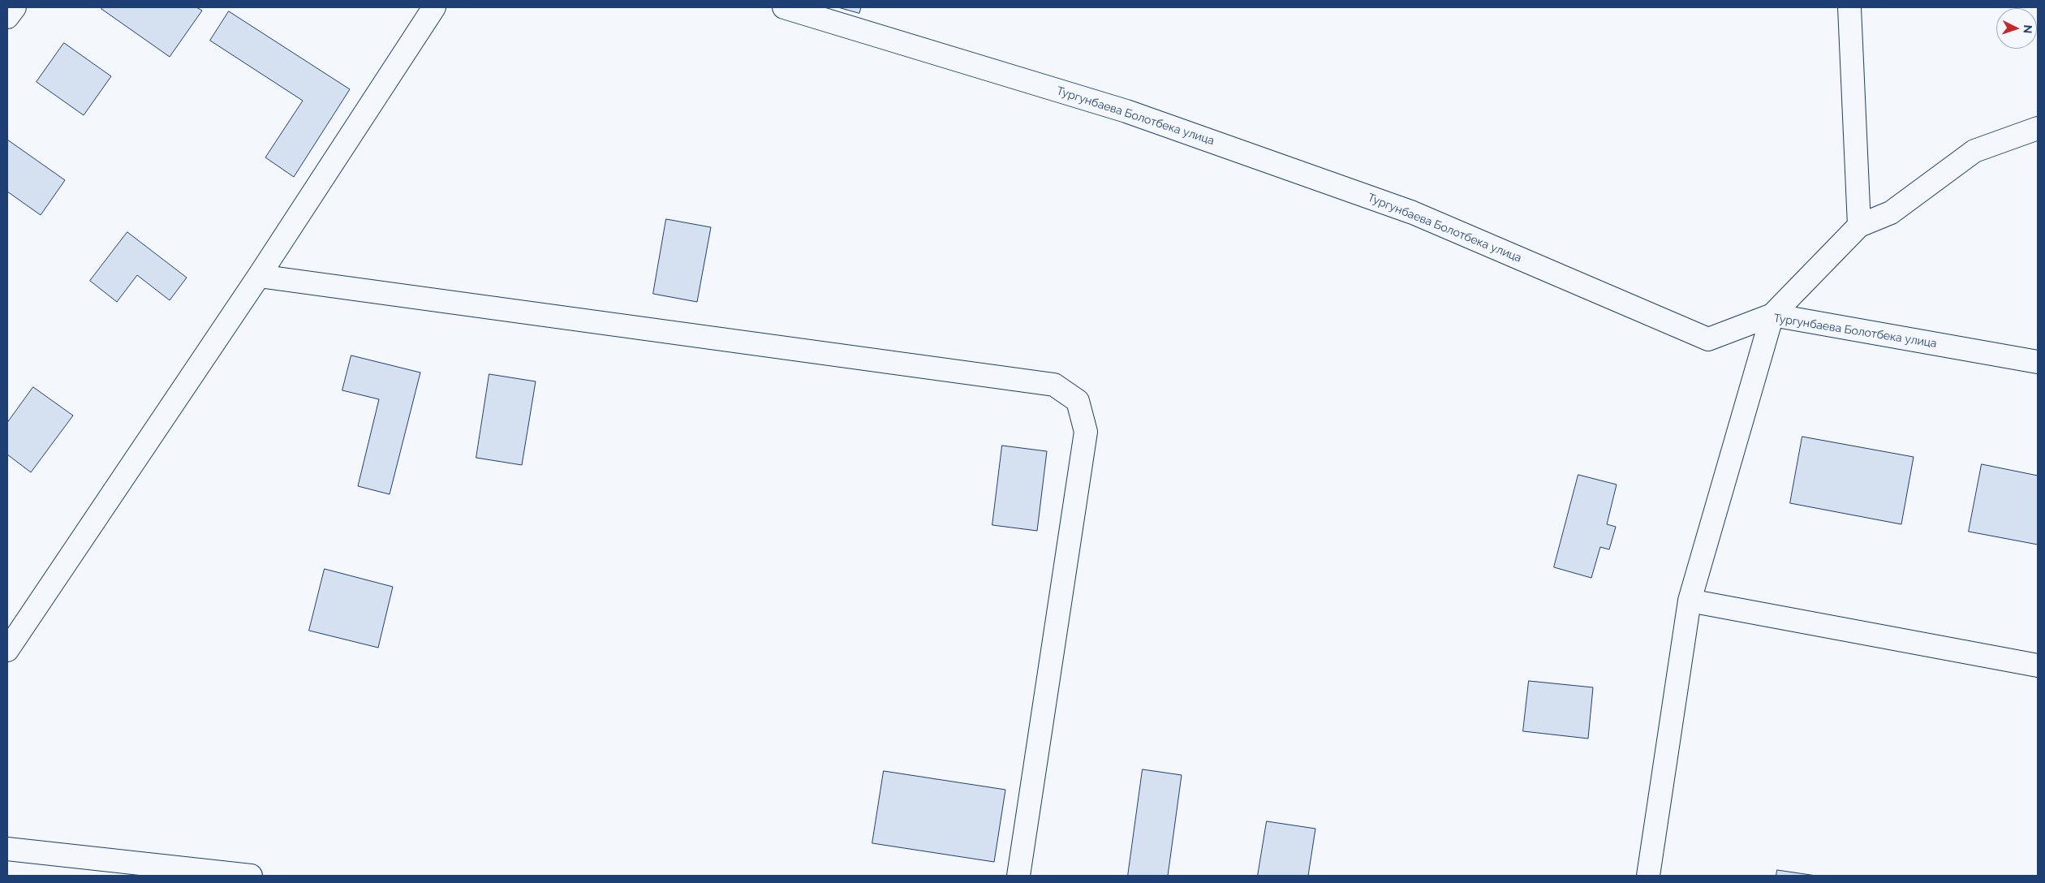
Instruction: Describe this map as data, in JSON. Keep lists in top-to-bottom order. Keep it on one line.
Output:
{"streets":{"street":["Тургунбаева Болотбека улица"]},"north":"right"}
